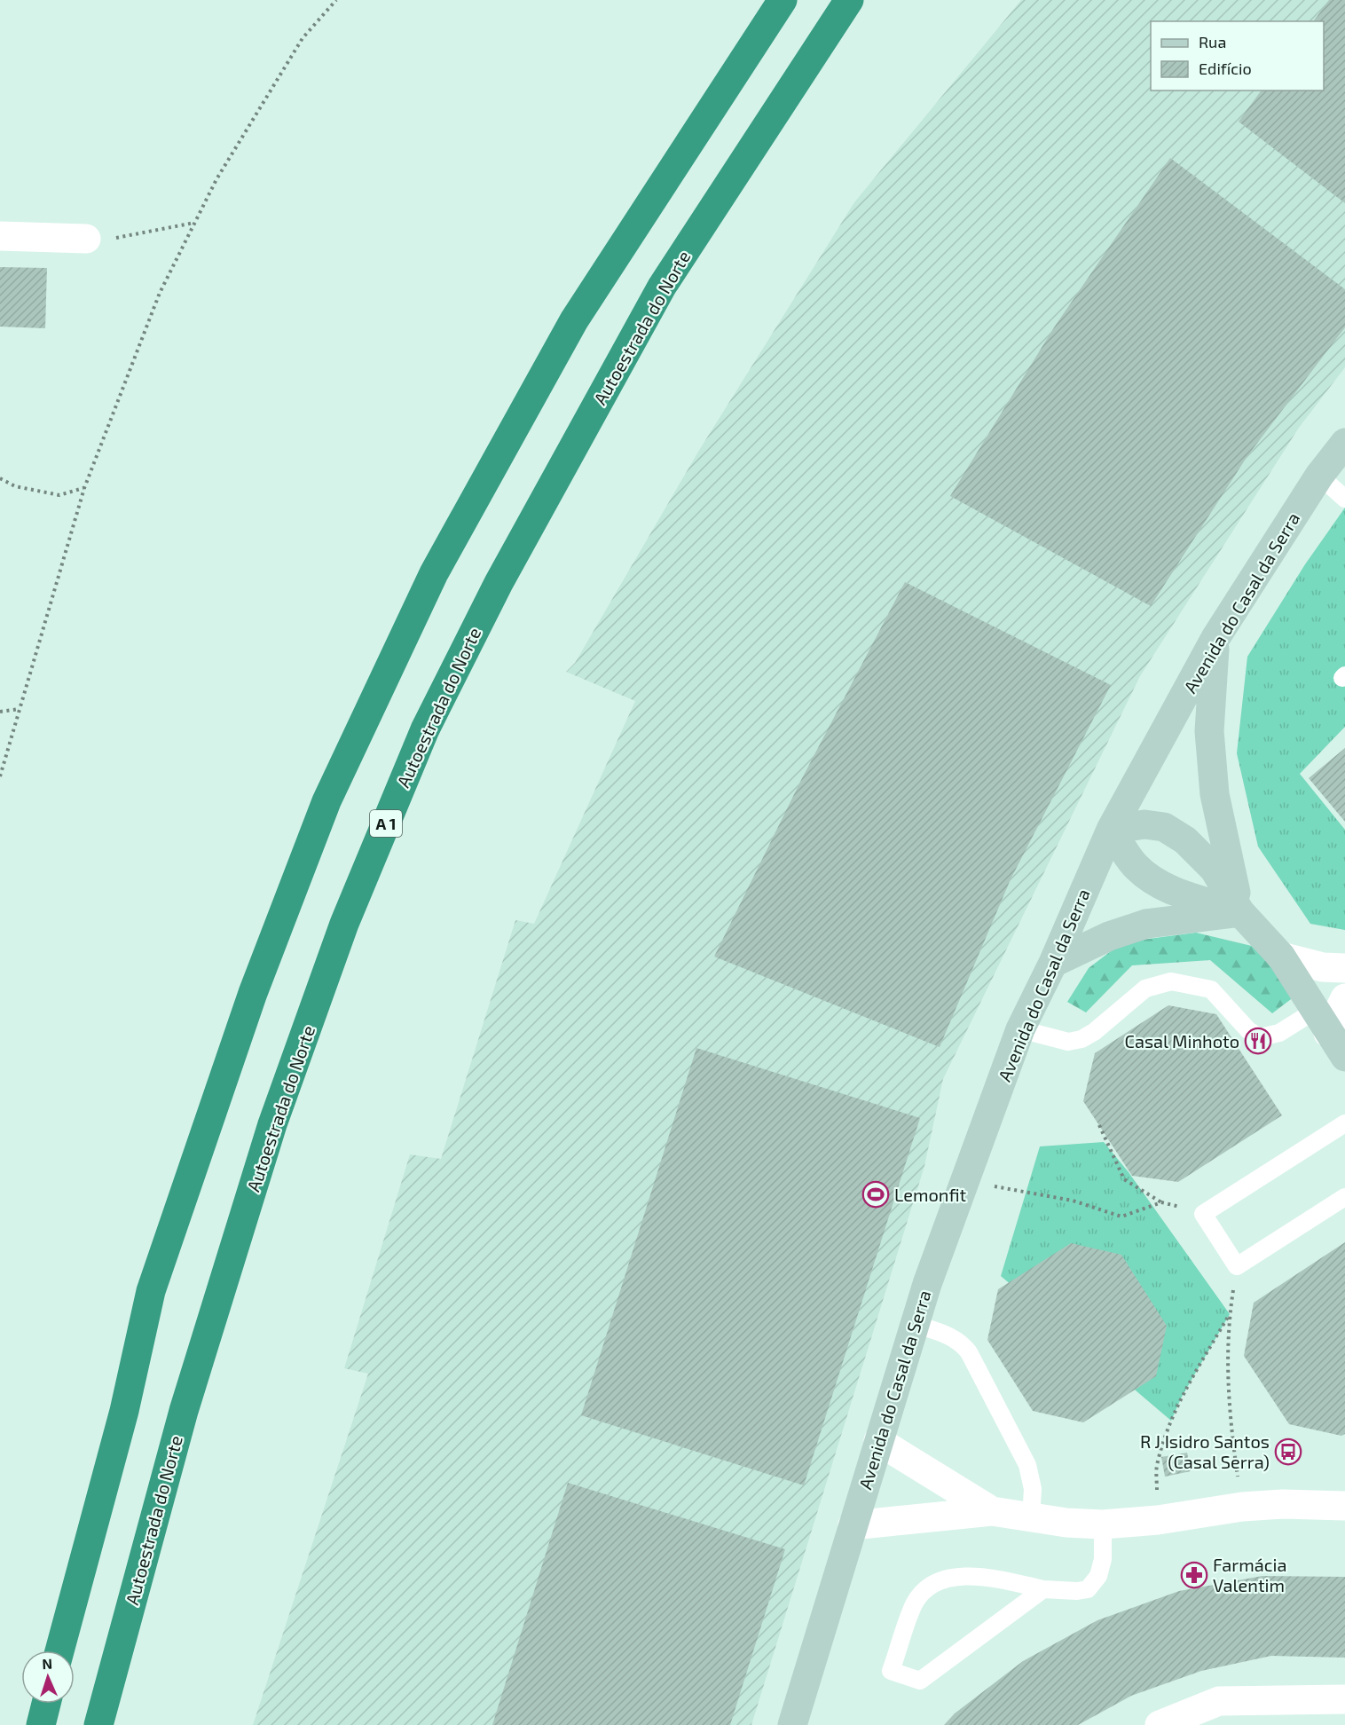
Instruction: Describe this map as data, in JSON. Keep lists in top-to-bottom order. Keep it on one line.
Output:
{"streets":{"highway":["Autoestrada do Norte","A 1"],"street":["Avenida do Casal da Serra"]},"places":{"restaurant":["Casal Minhoto"],"sports":["Lemonfit"],"bus stop":["R J Isidro Santos (Casal Serra)"],"pharmacy":["Farmácia Valentim"]},"legend":["Rua","Edifício"],"north":"top"}
